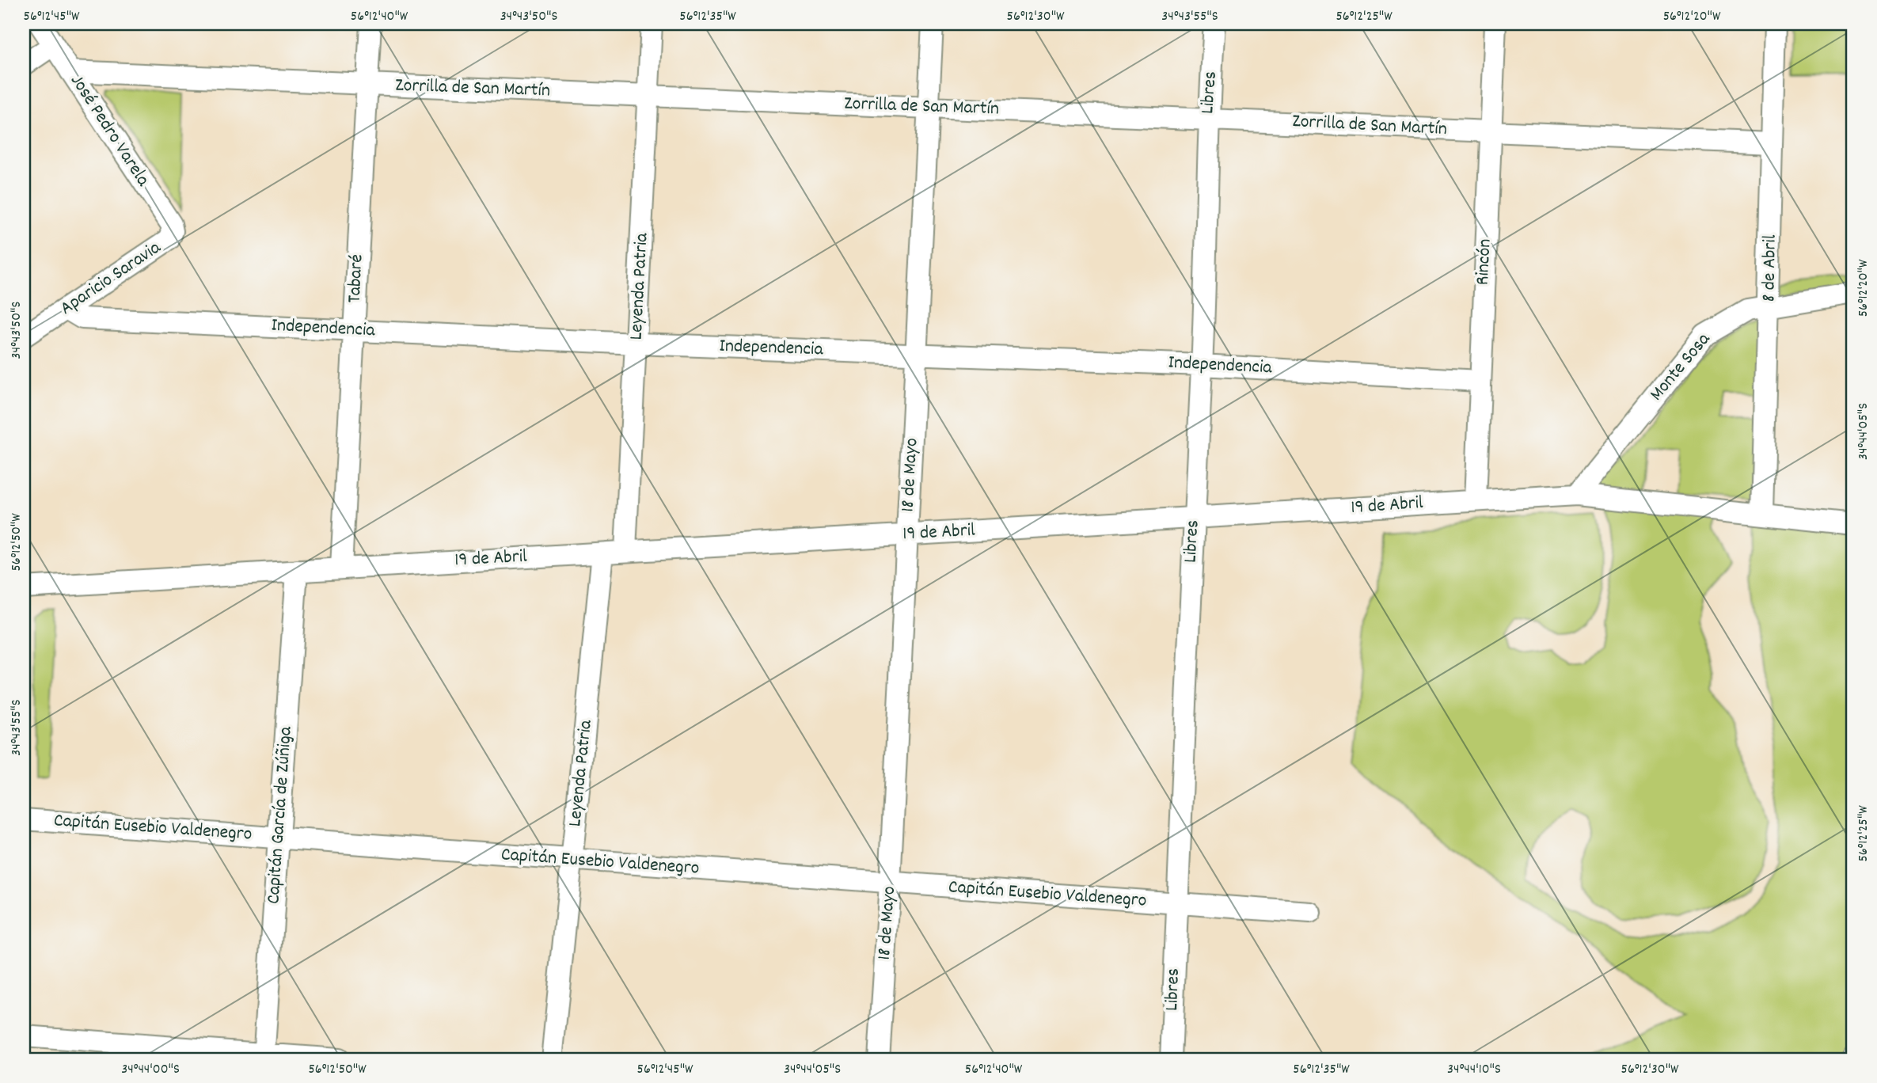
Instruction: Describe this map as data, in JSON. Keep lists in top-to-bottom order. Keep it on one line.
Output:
{"streets":{"street":["Zorrilla de San Martín","Libres","José Pedro Varela","Rincón","8 de Abril","Aparicio Saravia","Tabaré","Leyenda Patria","Independencia","Monte Sosa","18 de Mayo","19 de Abril","Capitán García de Zúñiga","Capitán Eusebio Valdenegro"]},"crossings":[["Zorrilla de San Martín","Libres"],["Zorrilla de San Martín","José Pedro Varela"],["Zorrilla de San Martín","Rincón"],["Zorrilla de San Martín","8 de Abril"],["Zorrilla de San Martín","Tabaré"],["Zorrilla de San Martín","Leyenda Patria"],["Zorrilla de San Martín","18 de Mayo"],["Libres","Independencia"],["Libres","19 de Abril"],["Libres","Capitán Eusebio Valdenegro"],["José Pedro Varela","Aparicio Saravia"],["Rincón","Independencia"],["Rincón","19 de Abril"],["8 de Abril","Monte Sosa"],["8 de Abril","19 de Abril"],["Aparicio Saravia","Independencia"],["Tabaré","Independencia"],["Tabaré","19 de Abril"],["Leyenda Patria","Independencia"],["Leyenda Patria","19 de Abril"],["Leyenda Patria","Capitán Eusebio Valdenegro"],["Independencia","18 de Mayo"],["Monte Sosa","19 de Abril"],["18 de Mayo","19 de Abril"],["18 de Mayo","Capitán Eusebio Valdenegro"],["19 de Abril","Capitán García de Zúñiga"],["Capitán García de Zúñiga","Capitán Eusebio Valdenegro"]],"coordinates":["56°12'45\"W","56°12'40\"W","34°43'50\"S","56°12'35\"W","56°12'30\"W","34°43'55\"S","56°12'25\"W","56°12'20\"W","34°44'05\"S","56°12'50\"W","34°44'00\"S","34°44'10\"S"]}
